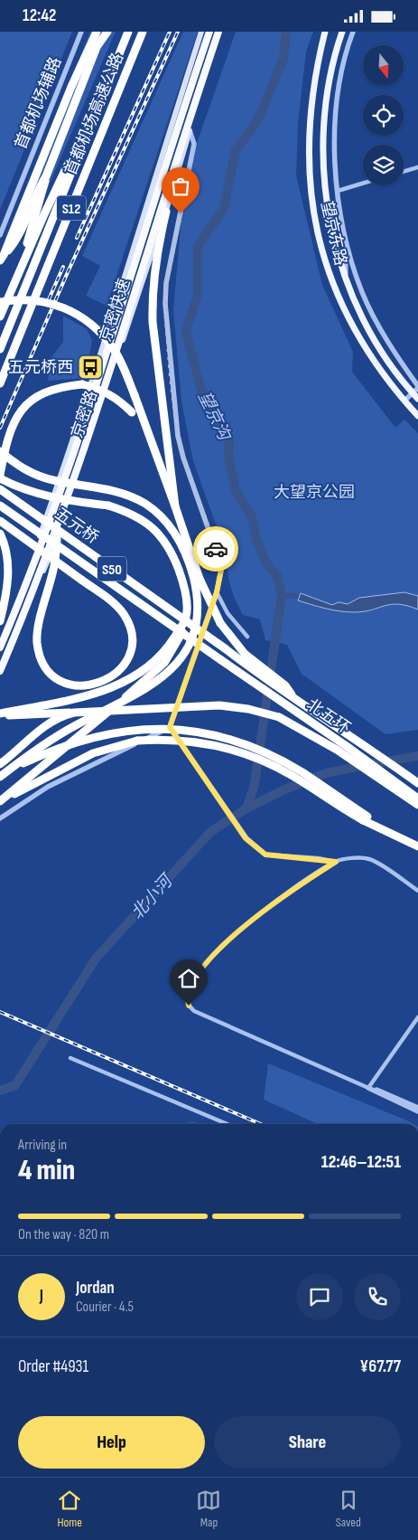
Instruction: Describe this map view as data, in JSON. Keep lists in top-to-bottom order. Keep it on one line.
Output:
{"streets":{"highway":["首都机场高速公路","S12","京密快速","五元桥","S50","北五环"],"main road":["望京东路","京密路"],"street":["首都机场辅路"]},"crossings":[["京密快速","京密路"],["五元桥","北五环"]],"water":["望京沟","北小河"],"parks":["大望京公园"],"places":{"bus stop":["五元桥西"]},"north":"bottom","page":{"status":"12:42","heading":["4 min","Arriving in","12:46–12:51"],"panel":["Jordan","Courier · 4.5","Order #4931","¥67.77"],"bar":"On the way · 820 m","round":"J","buttons":["Help","Share"],"tabs":["Home","Map","Saved"]}}
